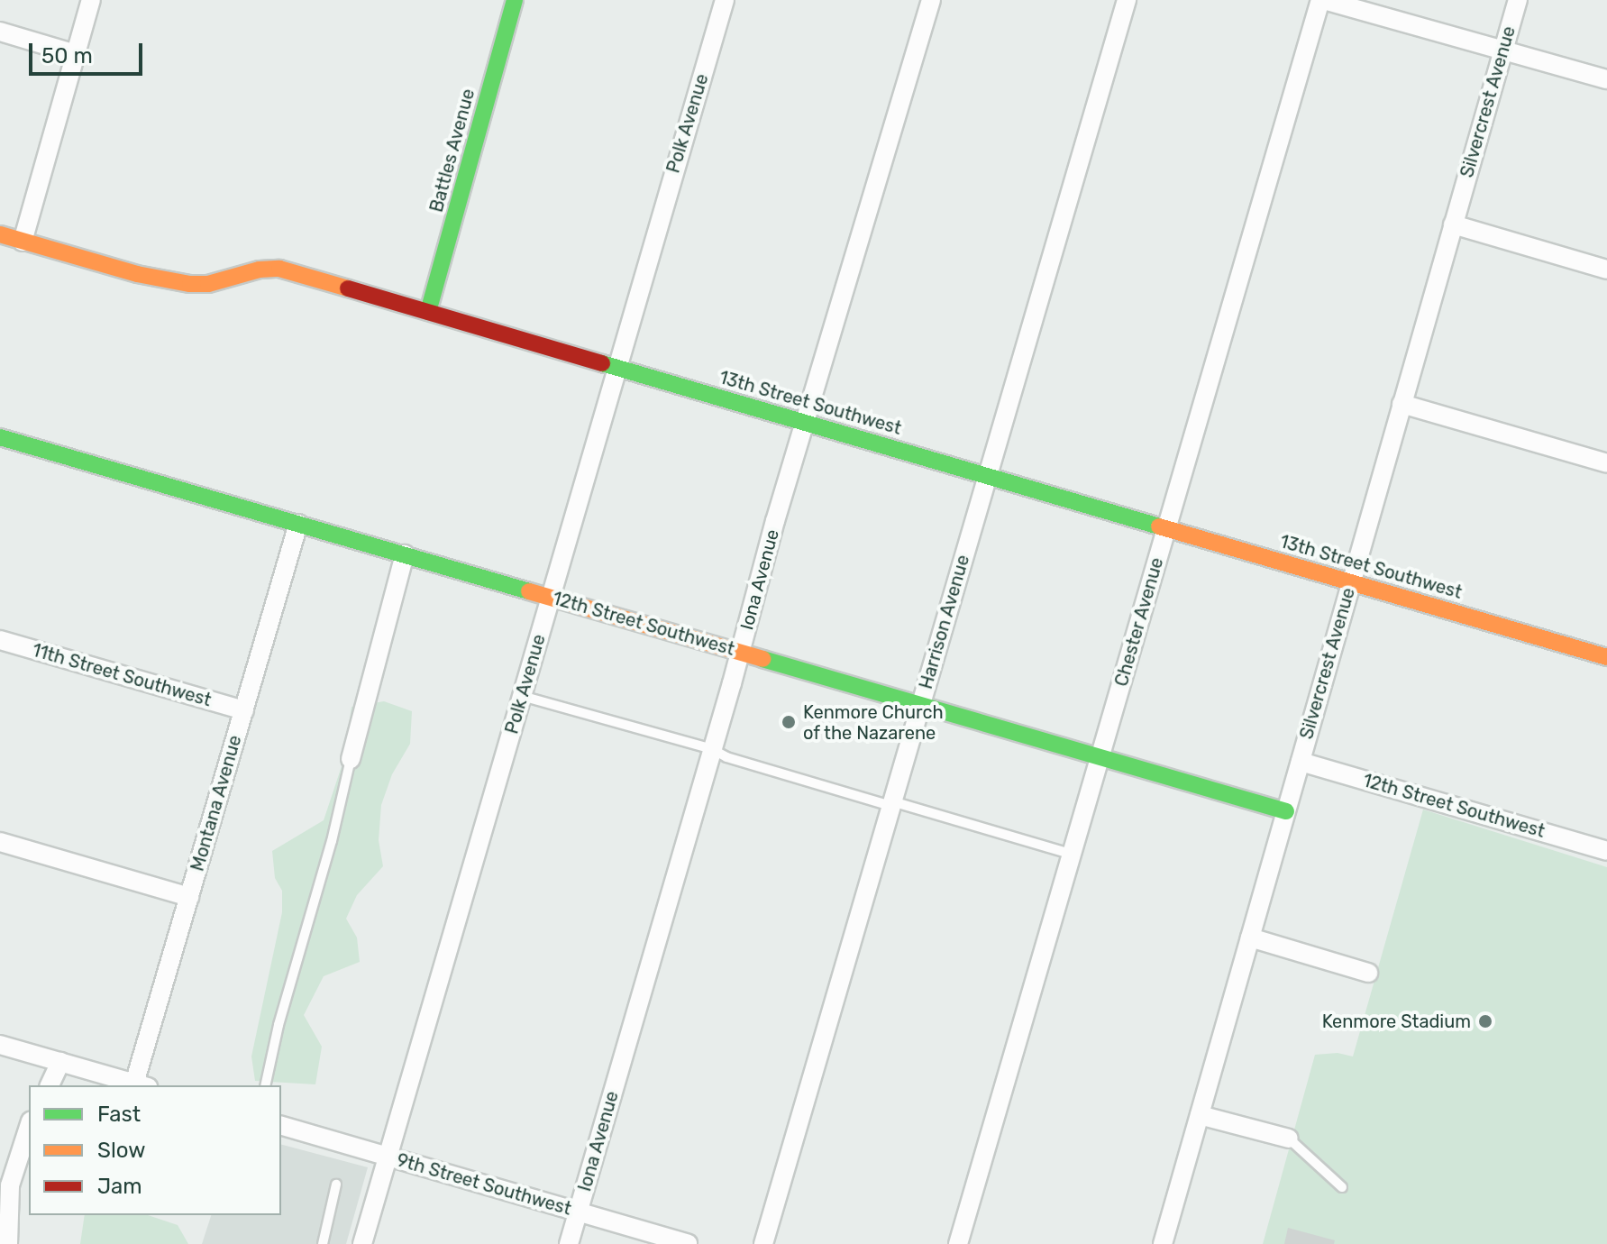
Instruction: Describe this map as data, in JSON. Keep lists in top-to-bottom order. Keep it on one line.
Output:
{"streets":{"street":["Silvercrest Avenue","Polk Avenue","Battles Avenue","13th Street Southwest","Iona Avenue","Harrison Avenue","Chester Avenue","12th Street Southwest","11th Street Southwest","Montana Avenue","9th Street Southwest"]},"crossings":[["Silvercrest Avenue","13th Street Southwest"],["Silvercrest Avenue","12th Street Southwest"],["Polk Avenue","13th Street Southwest"],["Polk Avenue","12th Street Southwest"],["Polk Avenue","9th Street Southwest"],["Battles Avenue","13th Street Southwest"],["13th Street Southwest","Iona Avenue"],["13th Street Southwest","Harrison Avenue"],["13th Street Southwest","Chester Avenue"],["Iona Avenue","12th Street Southwest"],["Iona Avenue","9th Street Southwest"],["Harrison Avenue","12th Street Southwest"],["Chester Avenue","12th Street Southwest"],["12th Street Southwest","Montana Avenue"],["11th Street Southwest","Montana Avenue"]],"places":["Kenmore Church of the Nazarene","Kenmore Stadium"],"legend":["Fast","Slow","Jam"],"scale_bar":"50 m"}
